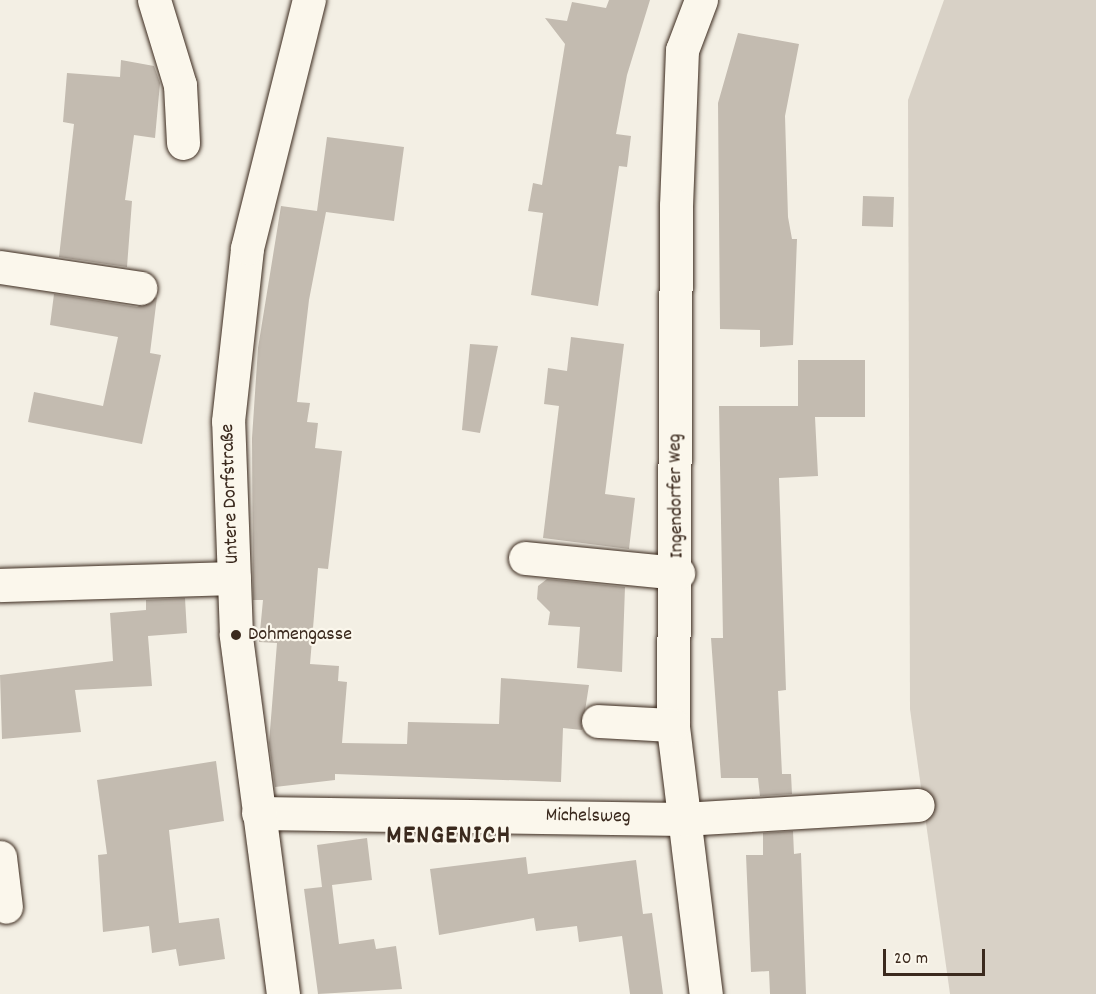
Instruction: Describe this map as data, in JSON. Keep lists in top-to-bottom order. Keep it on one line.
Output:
{"streets":{"street":["Untere Dorfstraße","Ingendorfer Weg","Michelsweg"]},"crossings":[["Untere Dorfstraße","Michelsweg"],["Ingendorfer Weg","Michelsweg"]],"districts":["MENGENICH"],"places":["Dohmengasse"],"scale_bar":"20 m"}
